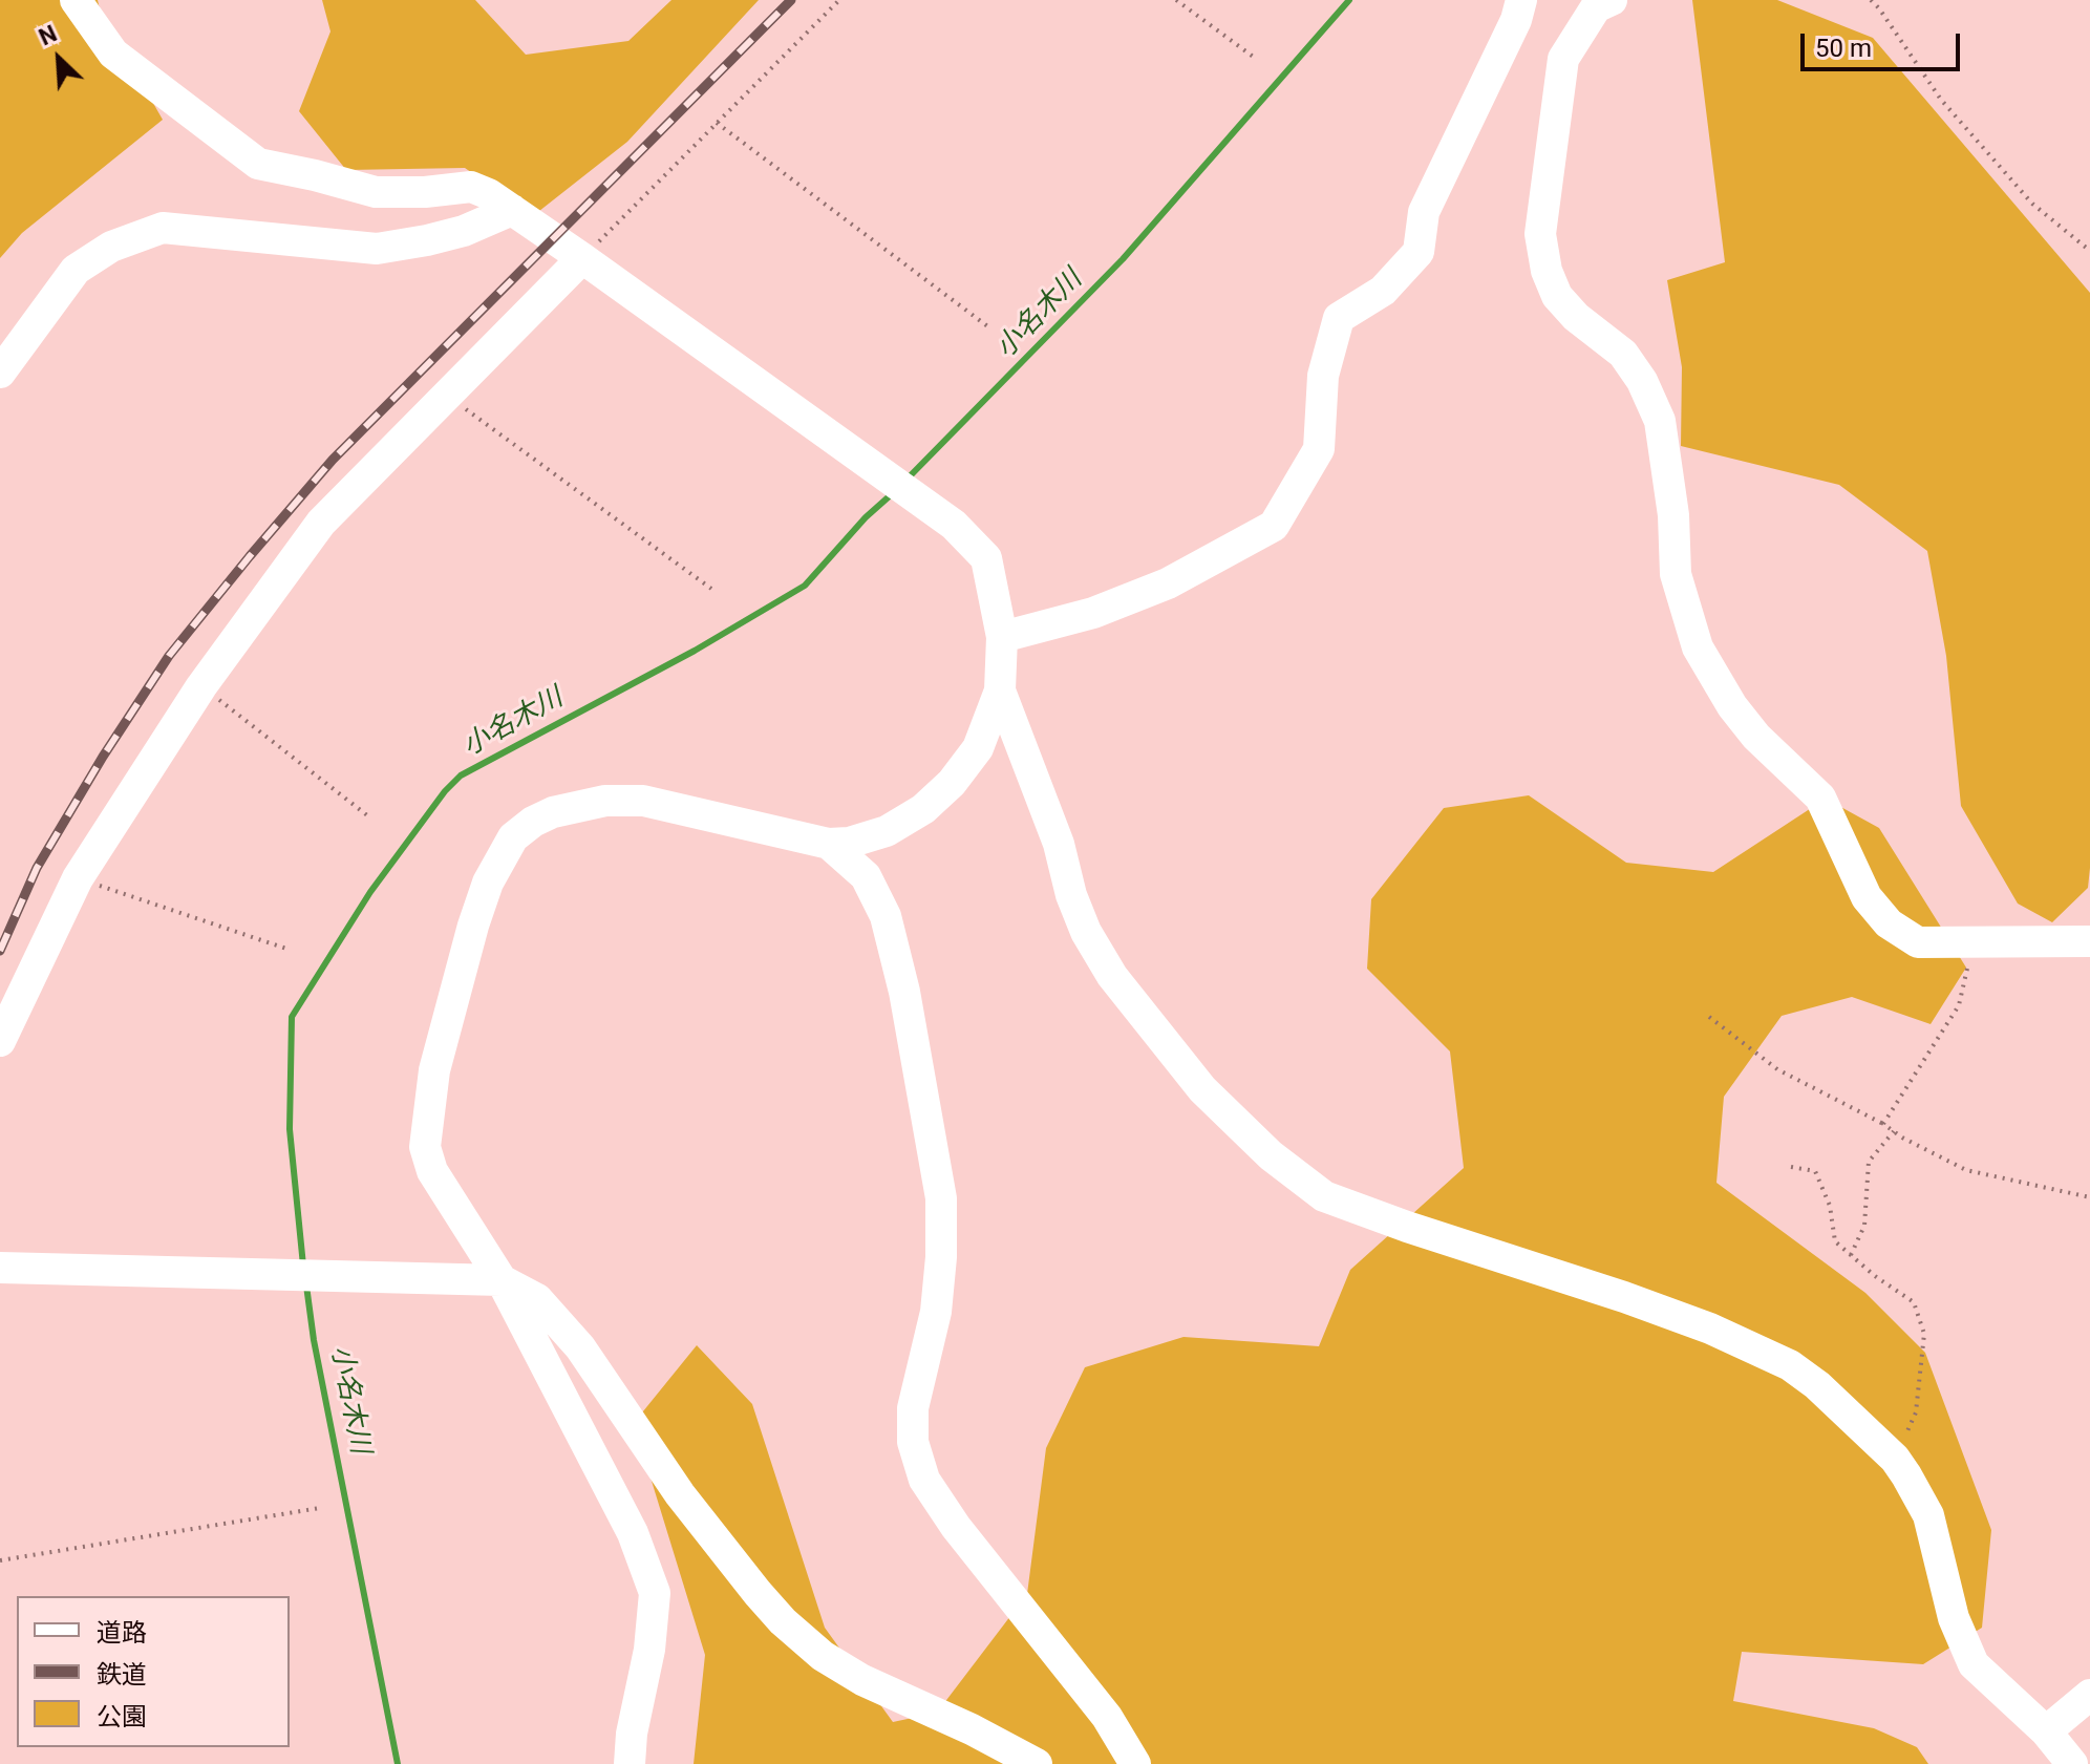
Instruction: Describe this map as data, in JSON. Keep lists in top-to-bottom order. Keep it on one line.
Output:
{"water":["小名木川"],"legend":["道路","鉄道","公園"],"scale_bar":"50 m","north":"top left"}
